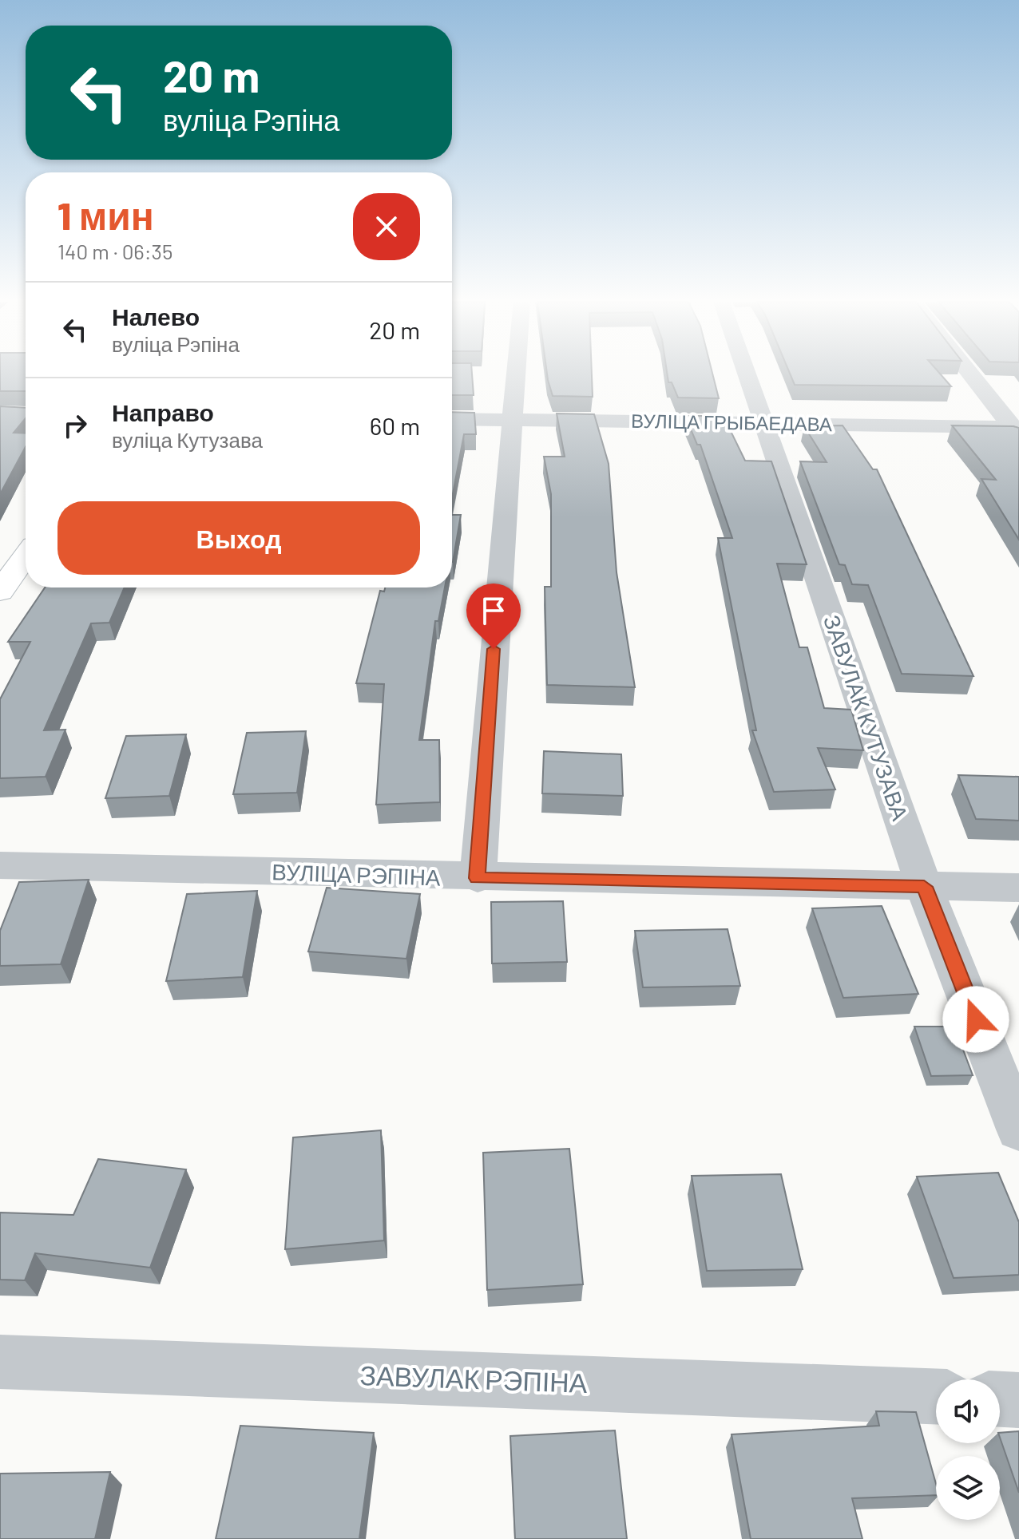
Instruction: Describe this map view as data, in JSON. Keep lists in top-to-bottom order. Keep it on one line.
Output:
{"streets":{"street":["ВУЛІЦА ГРЫБАЕДАВА","ЗАВУЛАК КУТУЗАВА","ВУЛІЦА РЭПІНА","ЗАВУЛАК РЭПІНА"]},"crossings":[["ВУЛІЦА ГРЫБАЕДАВА","ЗАВУЛАК КУТУЗАВА"],["ЗАВУЛАК КУТУЗАВА","ВУЛІЦА РЭПІНА"]],"page":{"turn":["20 m","вуліца Рэпіна"],"heading":["1 мин","140 m · 06:35"],"list":[{"name":"Налево","note":"вуліца Рэпіна","value":"20 m"},{"name":"Направо","note":"вуліца Кутузава","value":"60 m"}],"buttons":"Выход"}}
